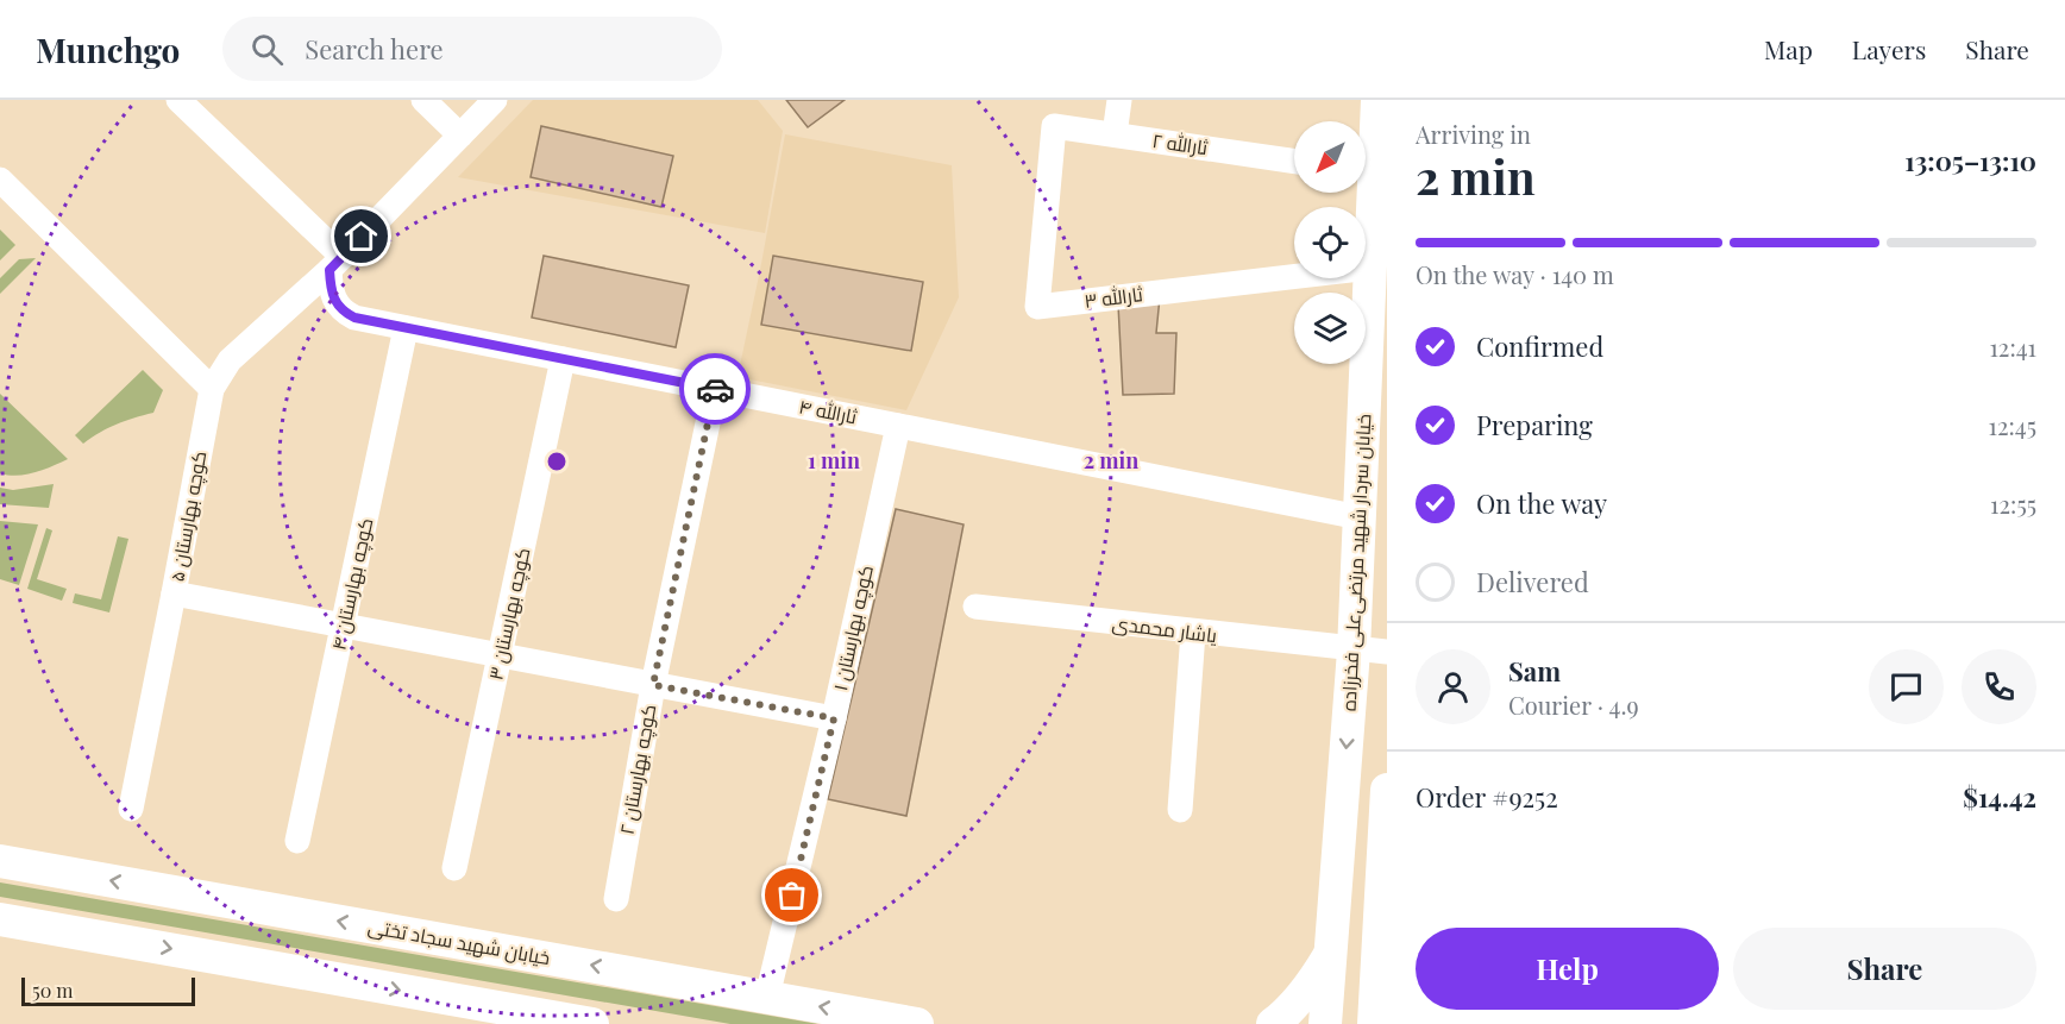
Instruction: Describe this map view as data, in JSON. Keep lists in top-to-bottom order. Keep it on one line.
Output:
{"streets":{"main road":["خیابان سردار شهید مرتضی‌علی فخرزاده","خیابان شهید سجاد تختی"],"street":["ثارالله ۲","ثارالله ۳","ثارالله ۴","کوچه بهارستان ۵","کوچه بهارستان ۴","کوچه بهارستان ۳","کوچه بهارستان ۱","یاشار محمدی","کوچه بهارستان ۲"]},"crossings":[["ثارالله ۲","ثارالله ۳"],["ثارالله ۳","خیابان سردار شهید مرتضی‌علی فخرزاده"],["ثارالله ۴","کوچه بهارستان ۵"],["ثارالله ۴","خیابان سردار شهید مرتضی‌علی فخرزاده"],["ثارالله ۴","کوچه بهارستان ۴"],["ثارالله ۴","کوچه بهارستان ۳"],["ثارالله ۴","کوچه بهارستان ۱"],["ثارالله ۴","کوچه بهارستان ۲"],["خیابان سردار شهید مرتضی‌علی فخرزاده","یاشار محمدی"],["کوچه بهارستان ۱","خیابان شهید سجاد تختی"]],"scale_bar":"50 m","north":"bottom left","page":{"header":"Munchgo","search":"Search here","nav":["Map","Layers","Share"],"heading":["2 min","Arriving in","13:05–13:10"],"panel":["Sam","Courier · 4.9","Order #9252","$14.42"],"bar":"On the way · 140 m","list":[["Confirmed","12:41"],["Preparing","12:45"],["On the way","12:55"],"Delivered"],"buttons":["Help","Share"],"scale":"50 m"},"rings":["1 min","2 min"]}
